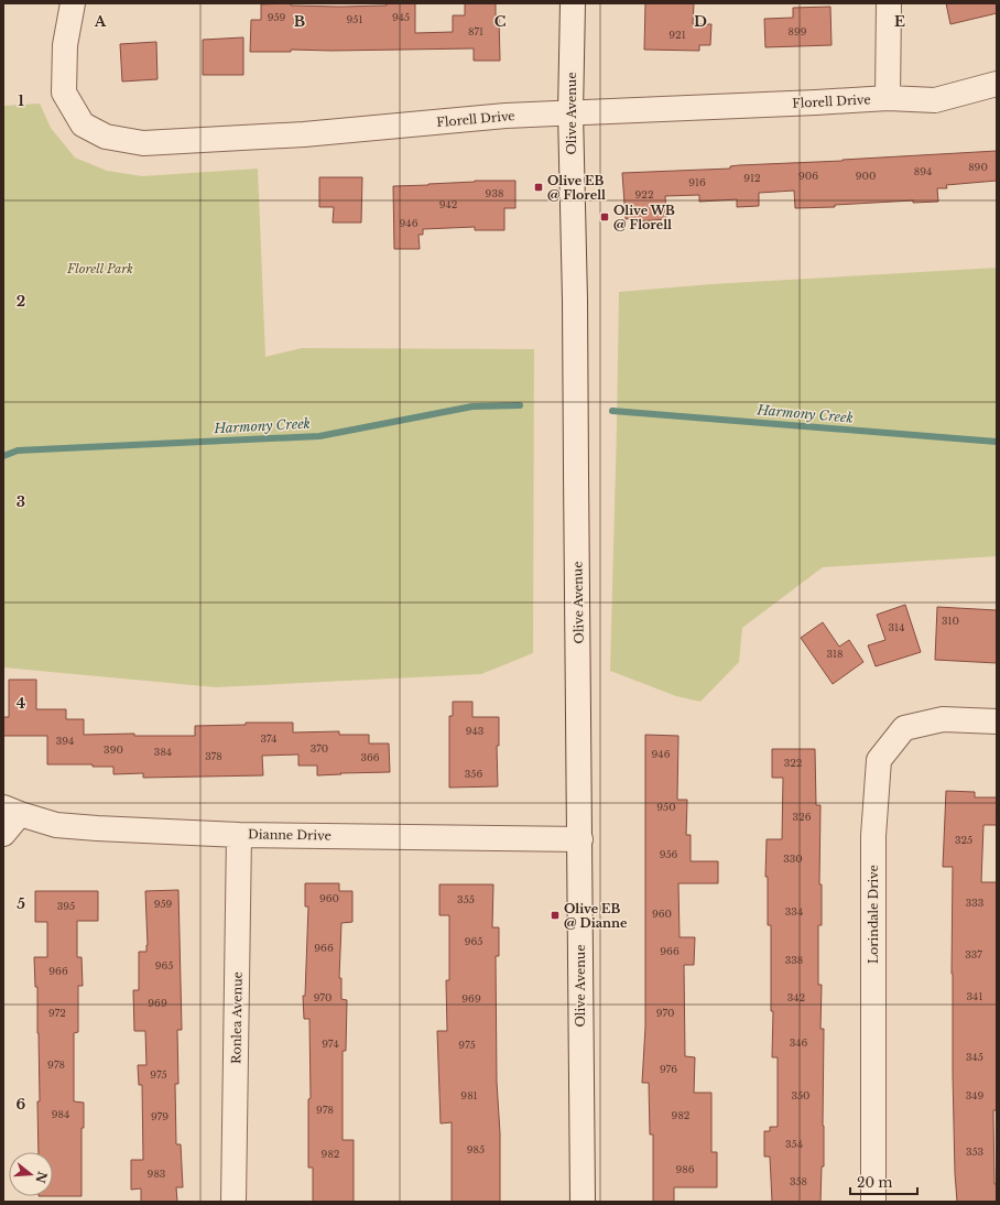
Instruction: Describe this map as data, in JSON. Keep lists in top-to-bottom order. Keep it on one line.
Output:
{"streets":{"street":["Florell Drive","Olive Avenue","Dianne Drive","Lorindale Drive","Ronlea Avenue"]},"crossings":[["Florell Drive","Olive Avenue"],["Olive Avenue","Dianne Drive"],["Dianne Drive","Ronlea Avenue"]],"water":["Harmony Creek"],"parks":["Florell Park"],"places":{"transit":["Olive EB @ Florell","Olive WB @ Florell","Olive EB @ Dianne"]},"house_numbers":["959","945","951","871","899","921","890","894","906","900","912","916","938","922","942","946","310","314","318","943","374","394","370","390","384","946","378","366","322","356","950","326","325","956","330","960","355","333","959","395","334","960","965","966","966","337","338","965","966","341","970","342","969","969","972","970","346","974","975","345","978","976","975","981","350","349","978","984","982","979","354","985","353","982","986","983","358"],"scale_bar":"20 m","north":"right","grid":{"columns":["A","B","C","D","E"],"rows":["1","2","3","4","5","6"]}}
